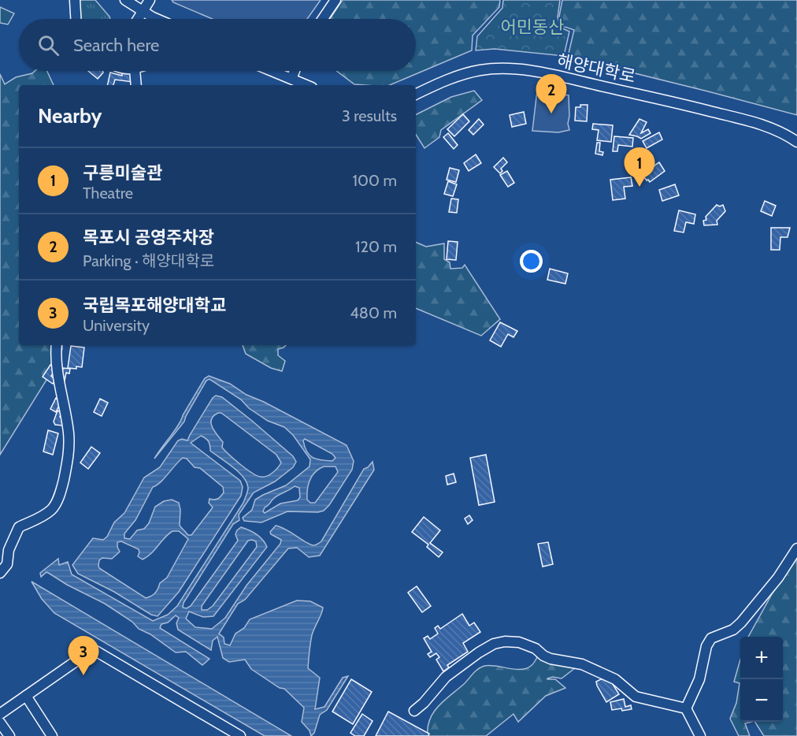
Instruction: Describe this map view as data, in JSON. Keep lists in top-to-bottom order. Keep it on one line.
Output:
{"streets":{"street":["해양대학로"]},"parks":["어민동산"],"page":{"search":"Search here","pins":["2","1","3"],"heading":["Nearby","3 results"],"list":[{"mark":"1","name":"구릉미술관","note":"Theatre","value":"100 m"},{"mark":"2","name":"목포시 공영주차장","note":"Parking · 해양대학로","value":"120 m"},{"mark":"3","name":"국립목포해양대학교","note":"University","value":"480 m"}],"map_buttons":["+","−"]}}
